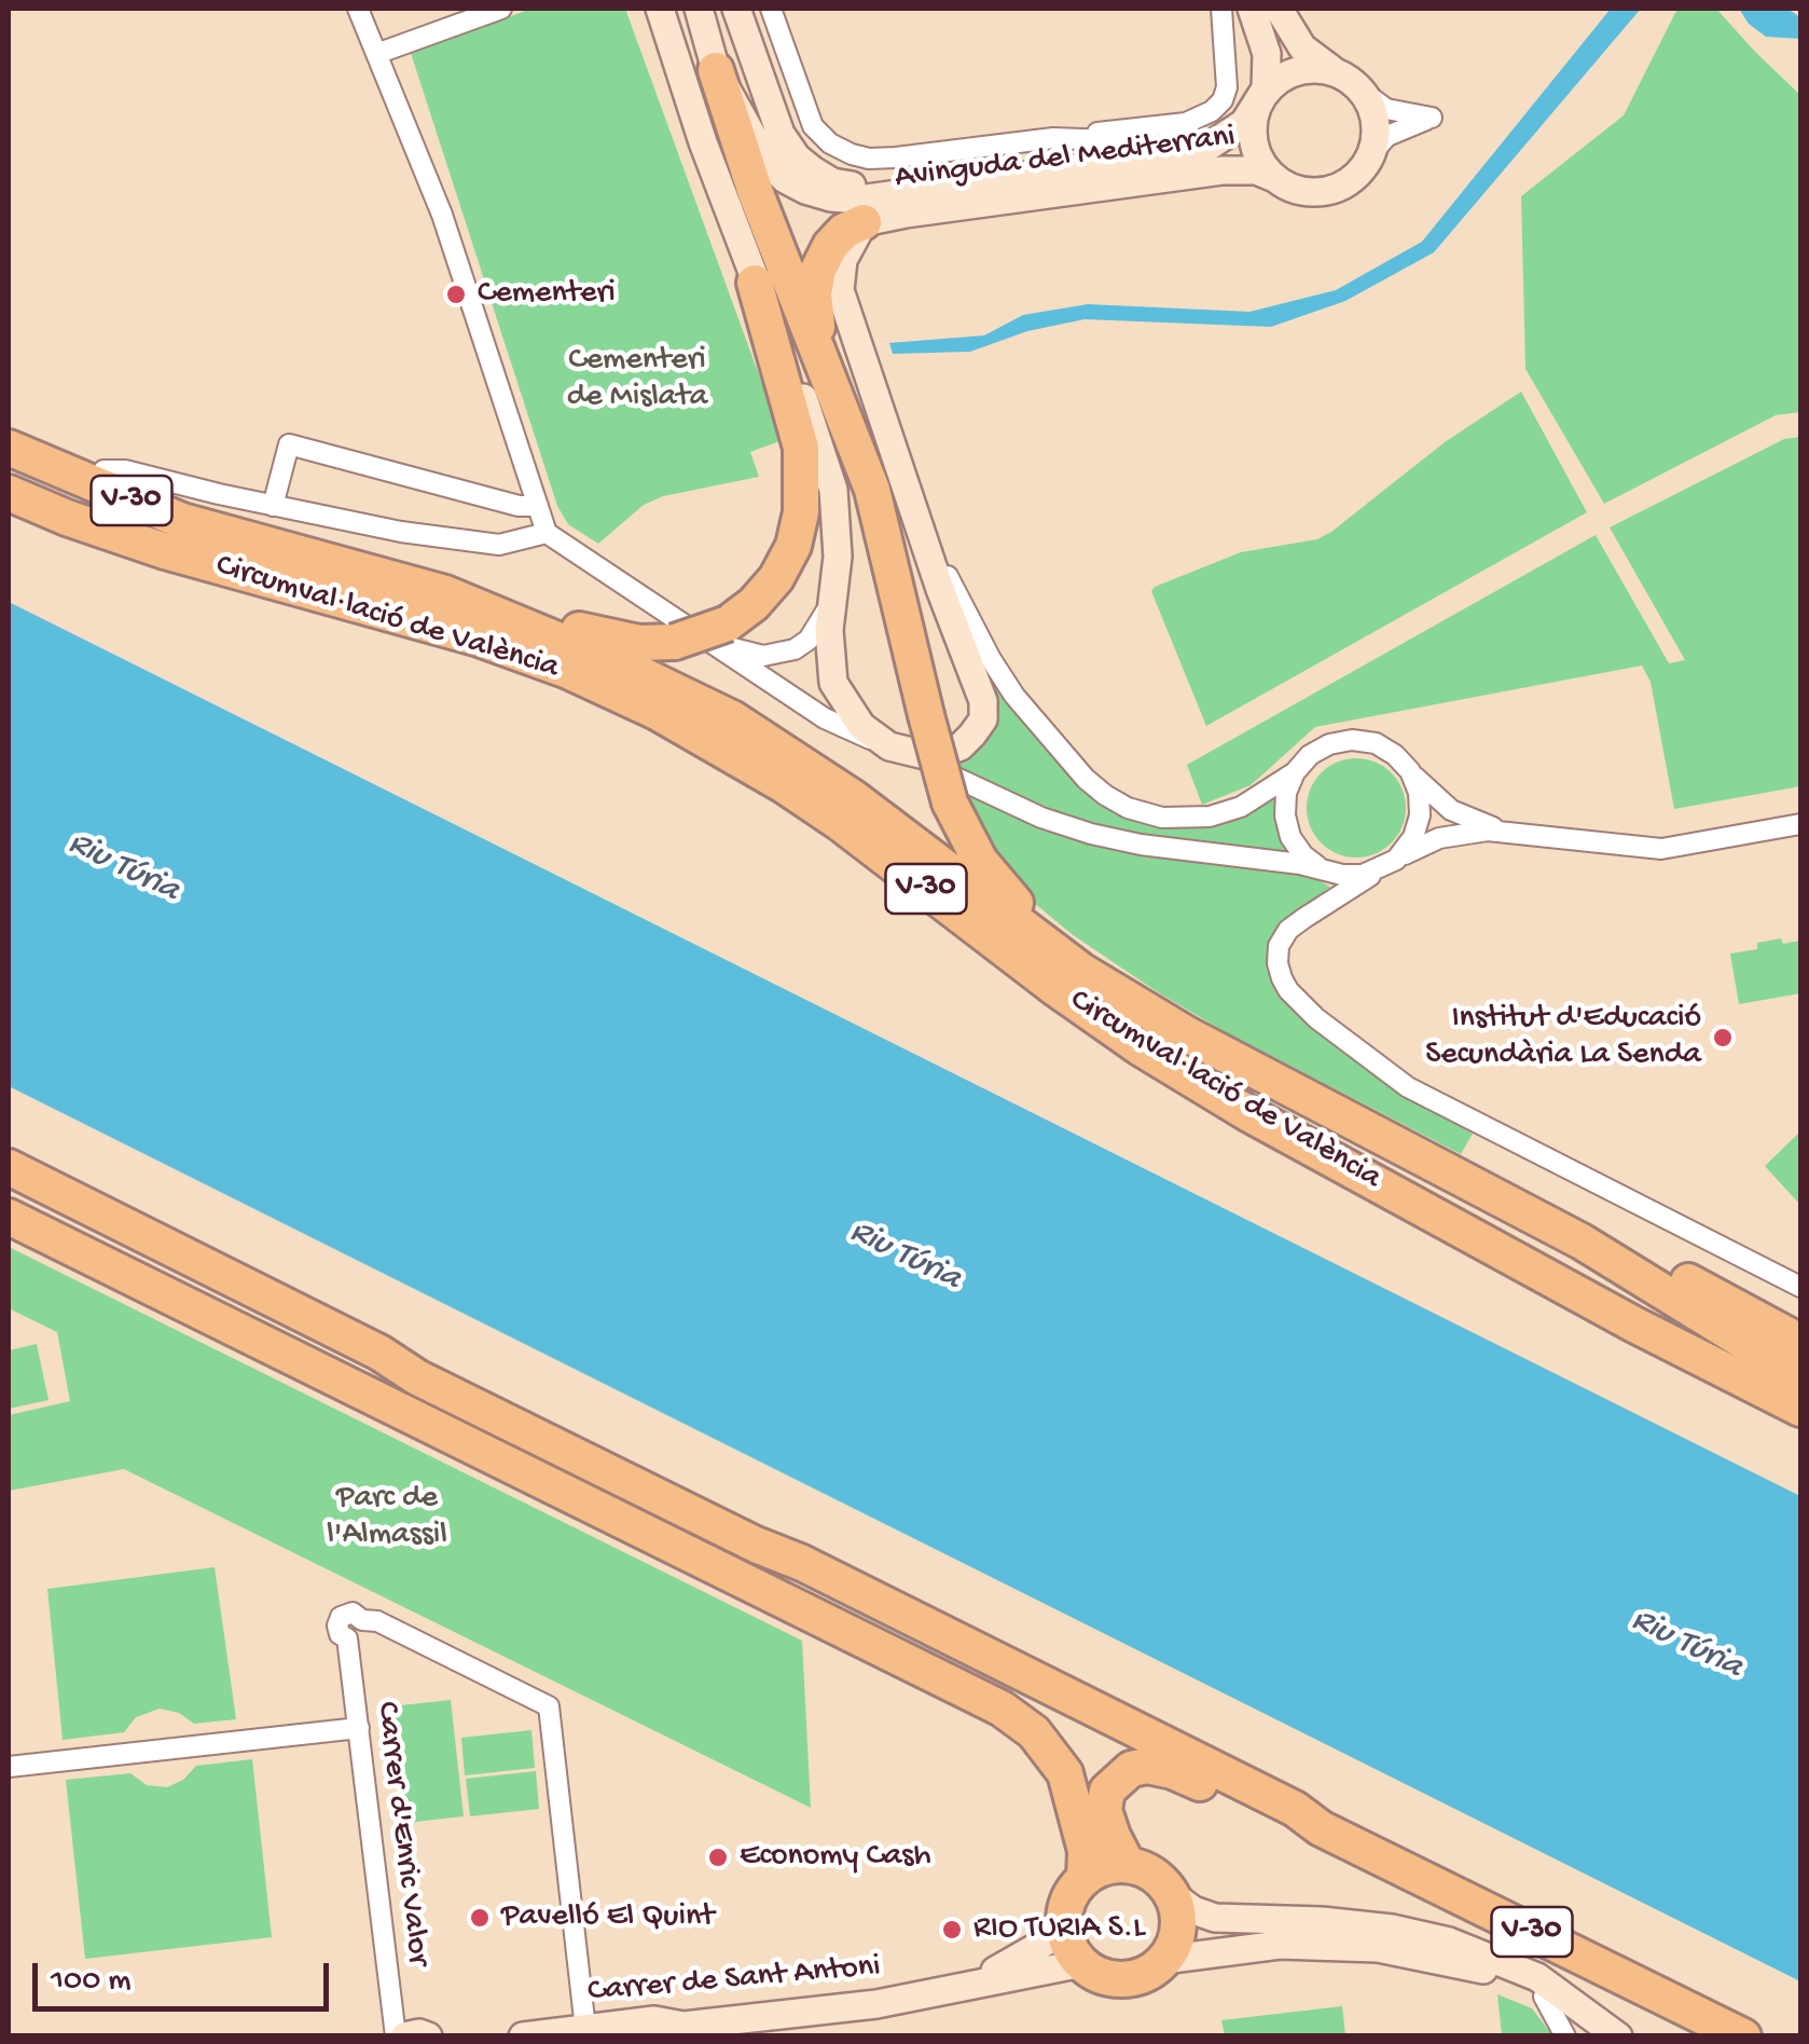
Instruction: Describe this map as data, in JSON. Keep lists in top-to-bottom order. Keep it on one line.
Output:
{"streets":{"highway":["V-30","Circumval·lació de València"],"street":["Avinguda del Mediterrani","Carrer d'Enric Valor","Carrer de Sant Antoni"]},"crossings":[["Carrer d'Enric Valor","Carrer de Sant Antoni"]],"water":["Riu Túria"],"parks":["Cementeri de Mislata","Parc de l'Almassil"],"places":["Cementeri","Institut d'Educació Secundària La Senda","Economy Cash","Pavelló El Quint","RIO TURIA S.L"],"scale_bar":"100 m"}
